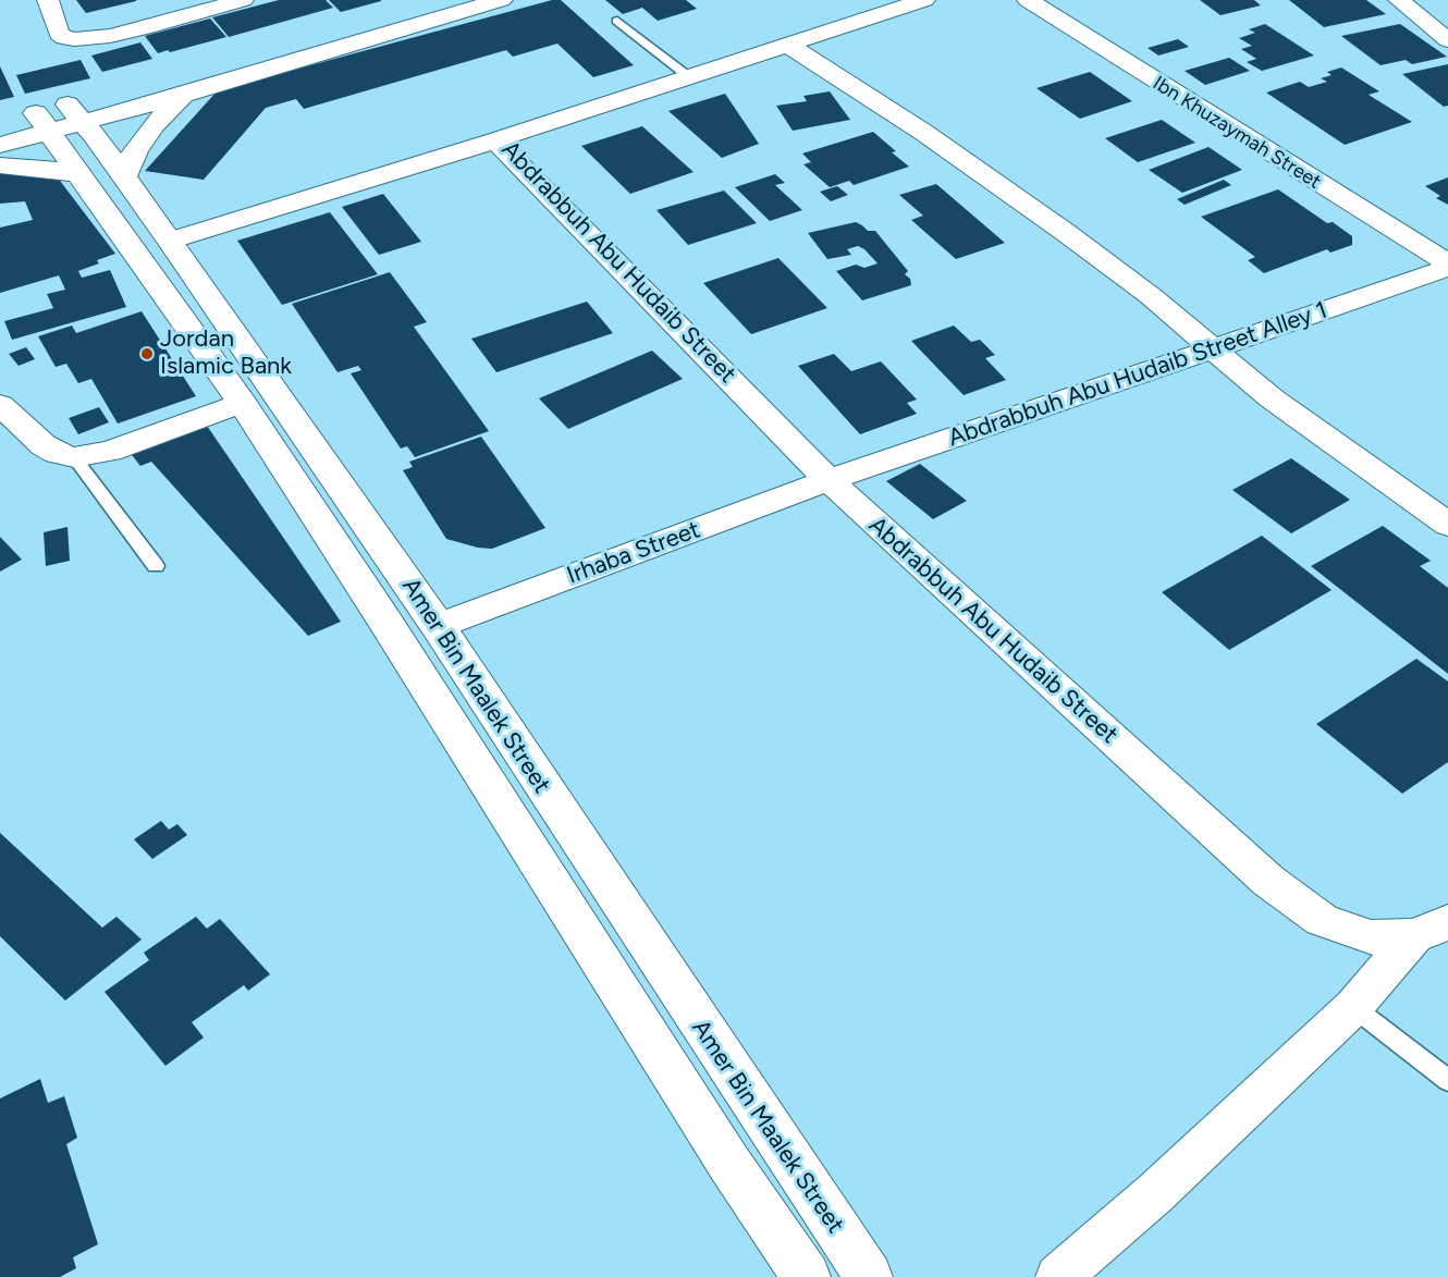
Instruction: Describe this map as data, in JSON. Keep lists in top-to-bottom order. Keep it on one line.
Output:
{"streets":{"street":["Ibn Khuzaymah Street","Abdrabbuh Abu Hudaib Street","Abdrabbuh Abu Hudaib Street Alley 1","Irhaba Street","Amer Bin Maalek Street"]},"crossings":[["Ibn Khuzaymah Street","Abdrabbuh Abu Hudaib Street Alley 1"],["Abdrabbuh Abu Hudaib Street","Abdrabbuh Abu Hudaib Street Alley 1"],["Abdrabbuh Abu Hudaib Street","Irhaba Street"],["Abdrabbuh Abu Hudaib Street Alley 1","Irhaba Street"],["Irhaba Street","Amer Bin Maalek Street"]],"places":["Jordan Islamic Bank"]}
